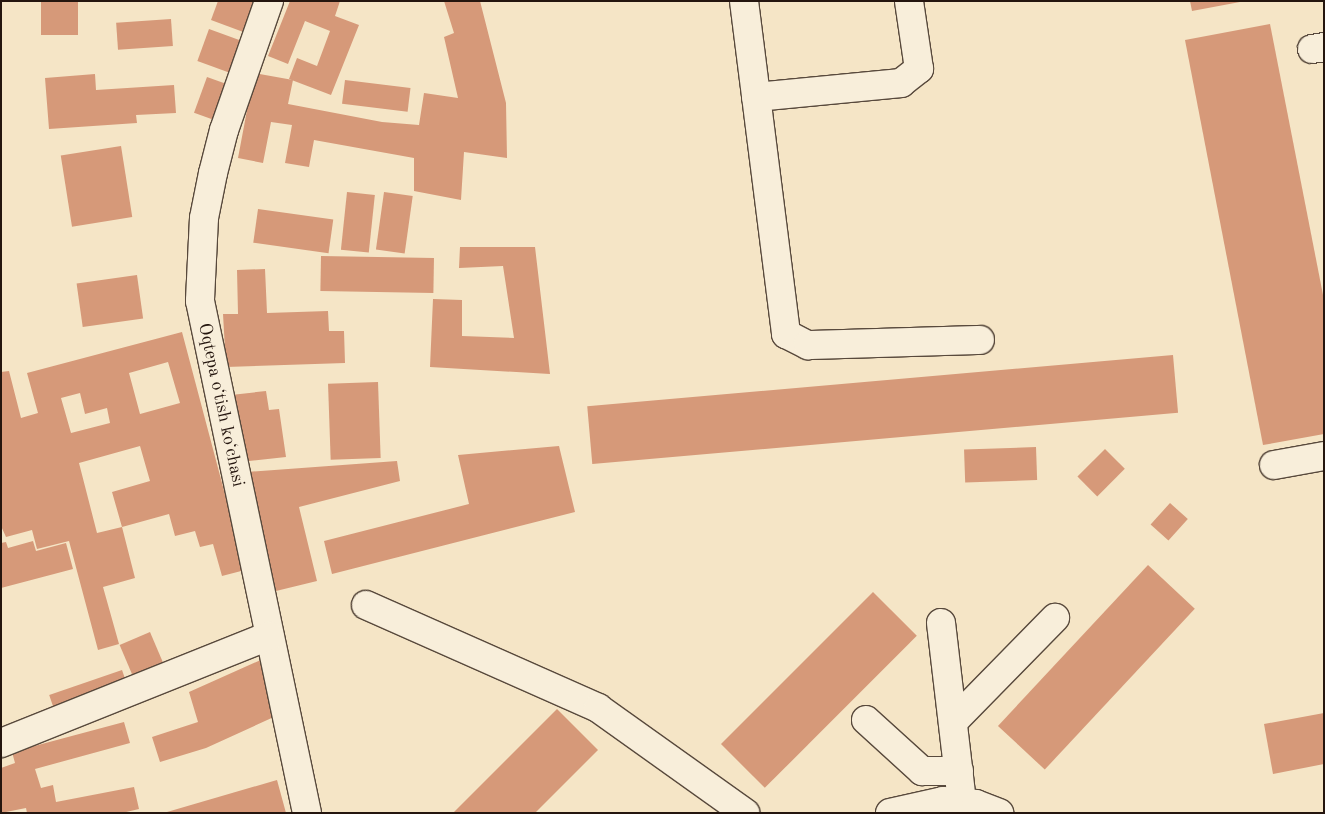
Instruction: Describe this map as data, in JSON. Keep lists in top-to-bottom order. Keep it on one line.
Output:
{"streets":{"street":["Oqtepa oʻtish koʻchasi"]}}
